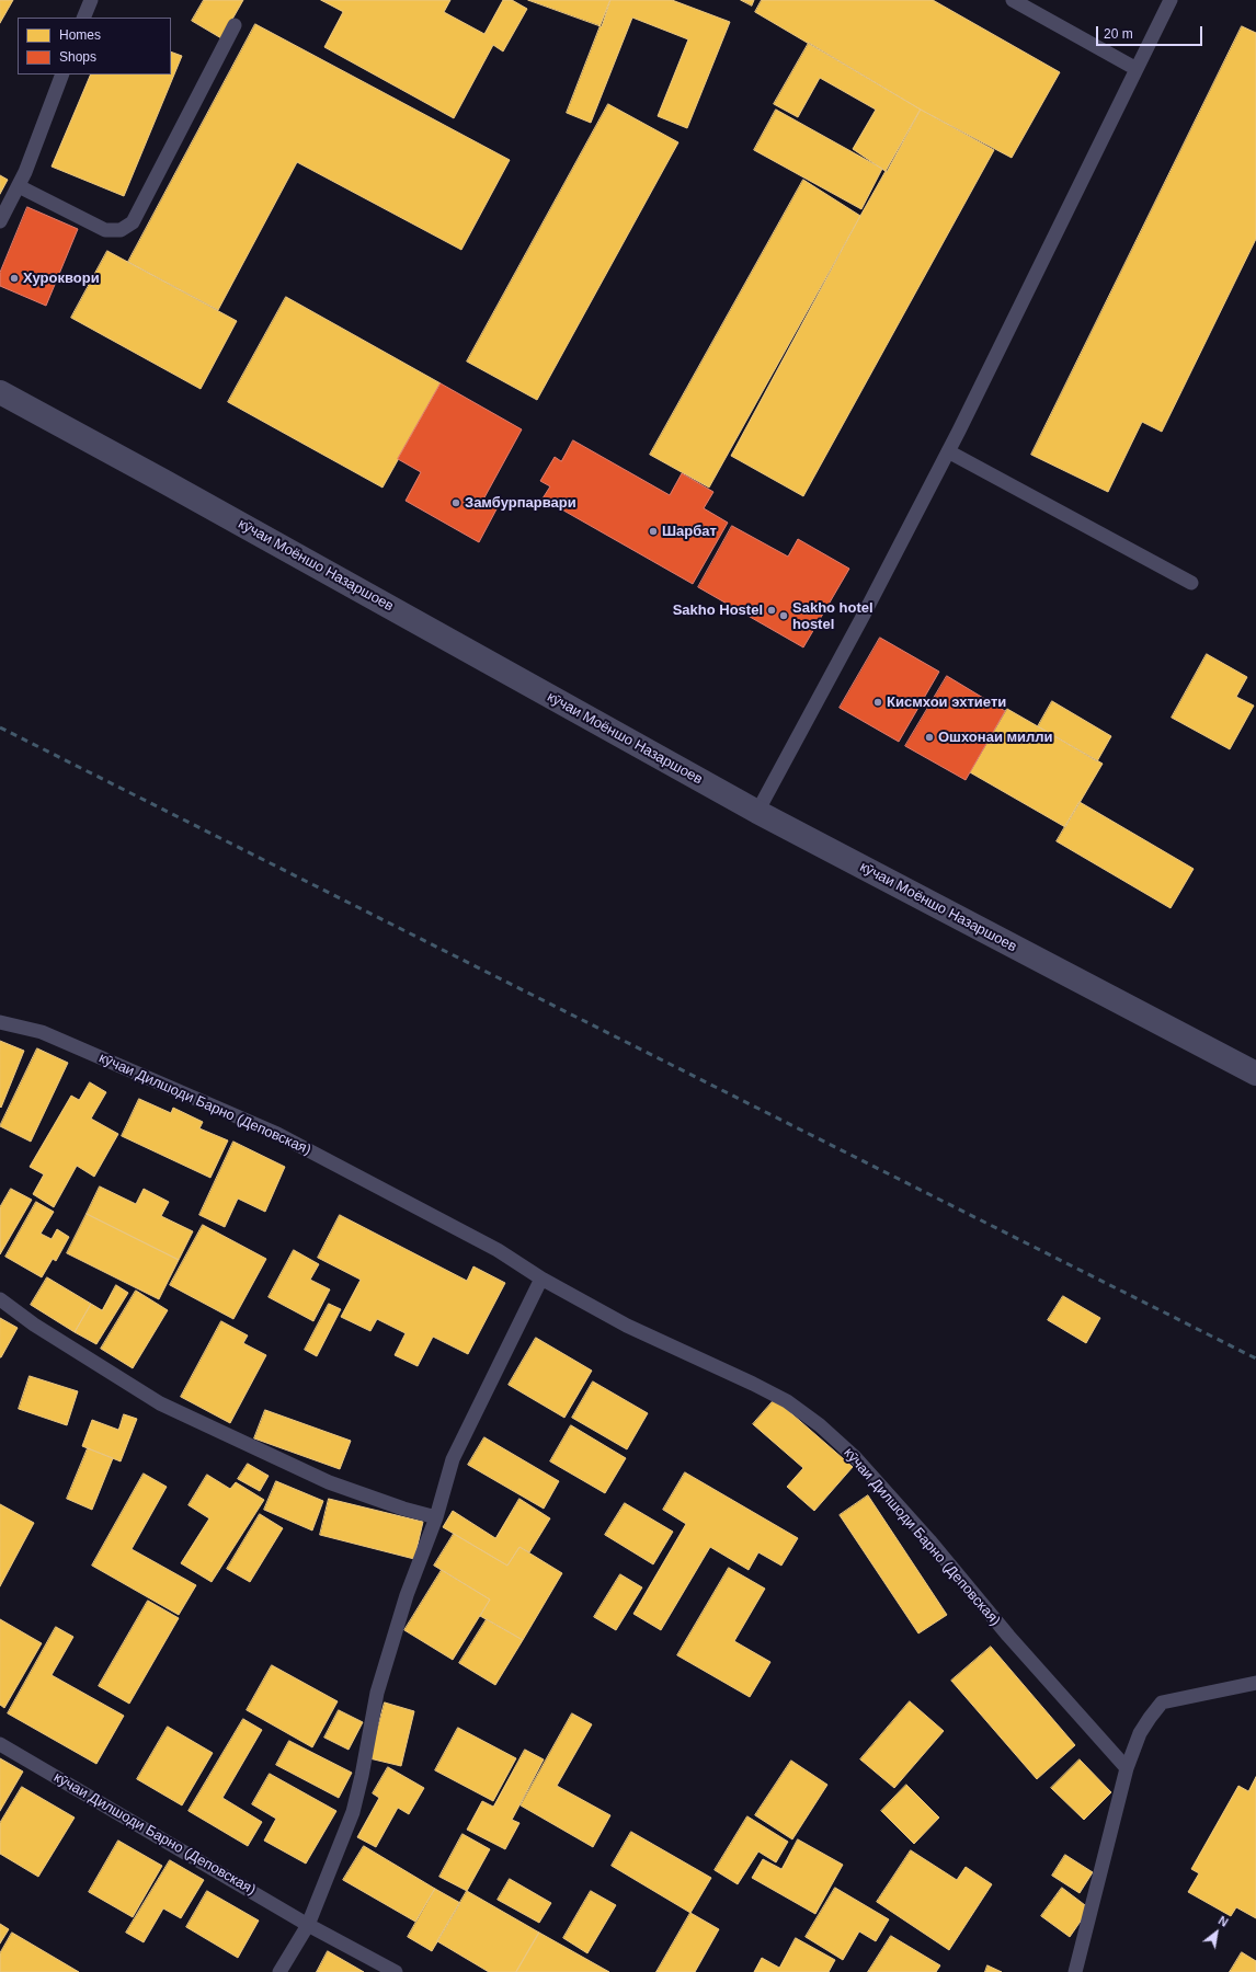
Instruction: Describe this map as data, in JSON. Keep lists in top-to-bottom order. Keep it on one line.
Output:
{"streets":{"street":["кӯчаи Моёншо Назаршоев"],"lane":["кӯчаи Дилшоди Барно (Деповская)"]},"places":["Хуроквори","Замбурпарвари","Шарбат","Sakho Hostel","Sakho hotel hostel","Кисмхои эхтиети","Ошхонаи милли"],"legend":["Homes","Shops"],"scale_bar":"20 m","north":"top right"}
